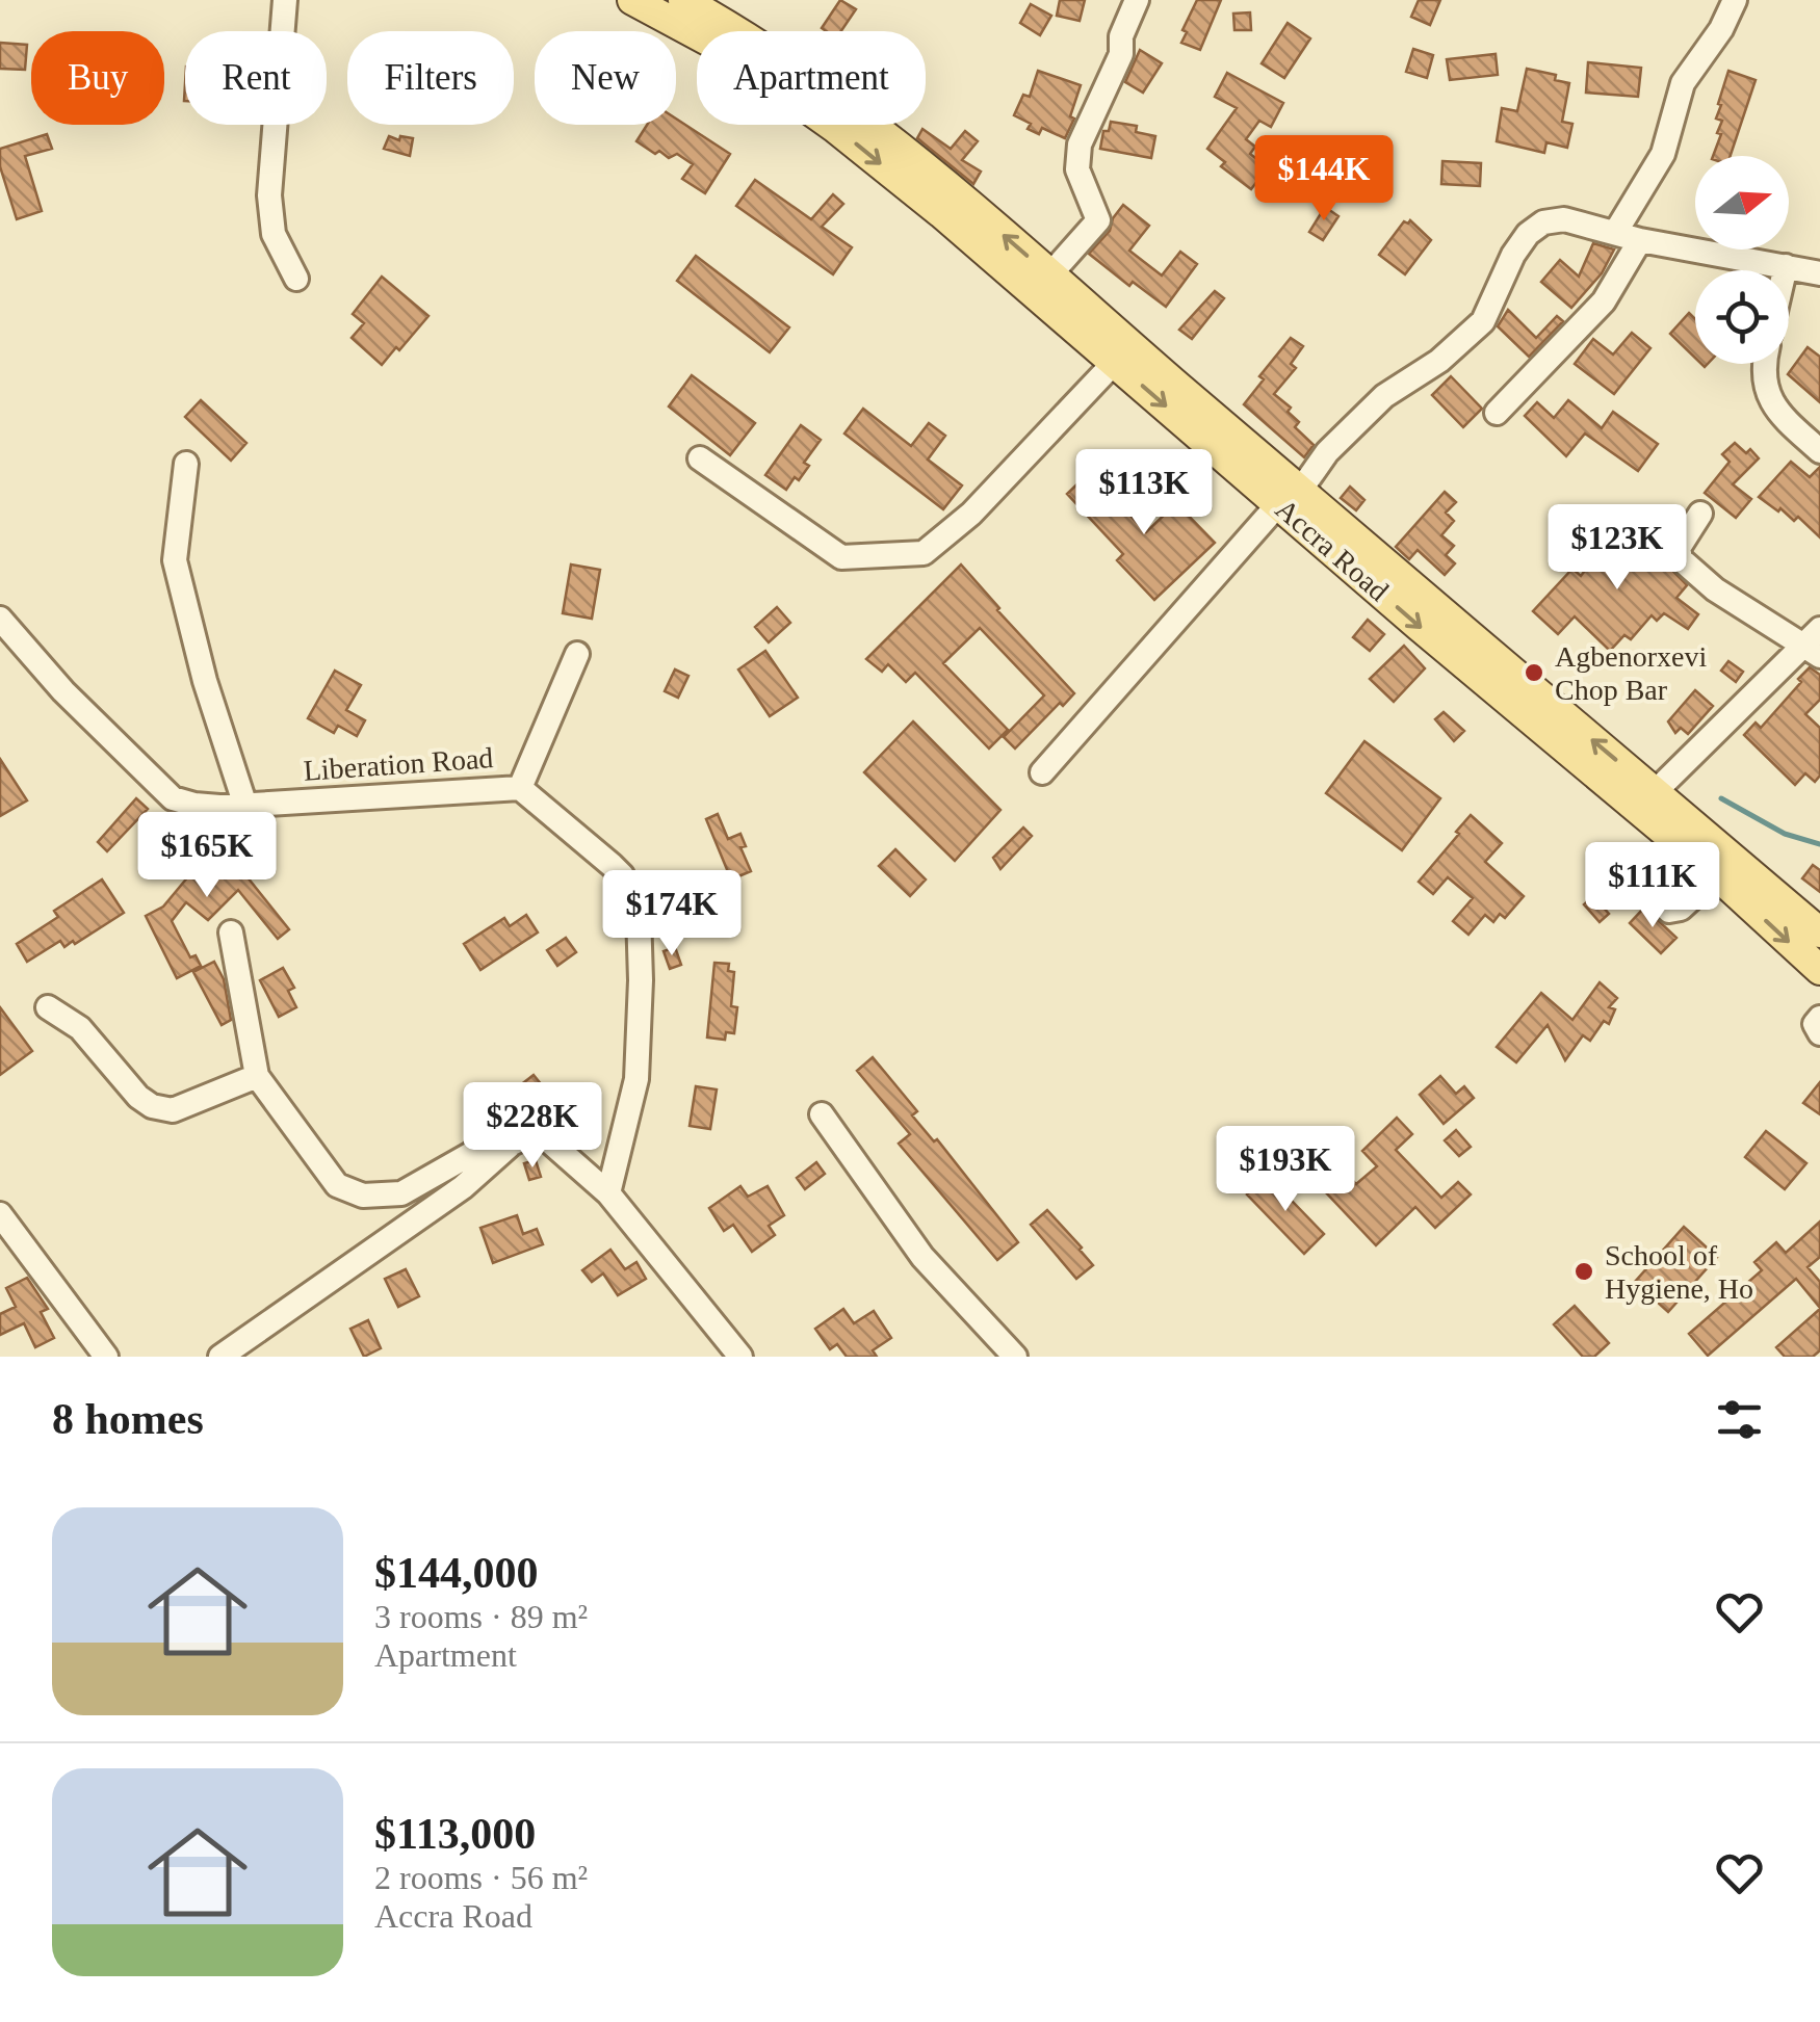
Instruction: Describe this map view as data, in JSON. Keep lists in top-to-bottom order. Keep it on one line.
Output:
{"streets":{"main road":["Accra Road"],"street":["Liberation Road"]},"places":["Agbenorxevi Chop Bar","School of Hygiene, Ho"],"north":"right","page":{"chip":["Buy","Rent","Filters","New","Apartment"],"price":["$144K","$113K","$123K","$165K","$111K","$174K","$228K","$193K"],"heading":"8 homes","list":[{"name":"$144,000","note":"3 rooms · 89 m² · Apartment"},{"name":"$113,000","note":"2 rooms · 56 m² · Accra Road"}]}}
